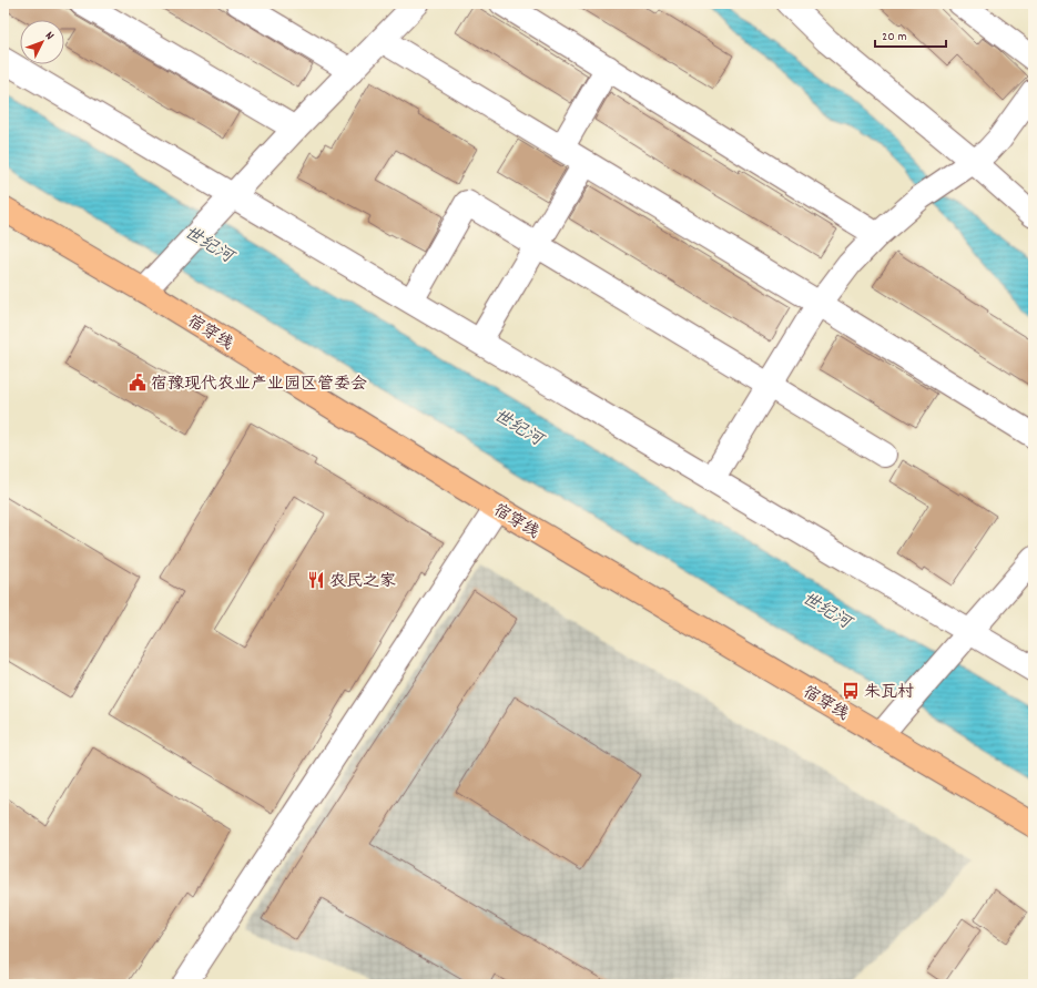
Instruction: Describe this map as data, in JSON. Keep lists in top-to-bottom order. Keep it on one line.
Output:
{"streets":{"main road":["宿穿线"]},"water":["世纪河"],"places":{"public building":["宿豫现代农业产业园区管委会"],"restaurant":["农民之家"],"bus stop":["朱瓦村"]},"scale_bar":"20 m","north":"top right"}
